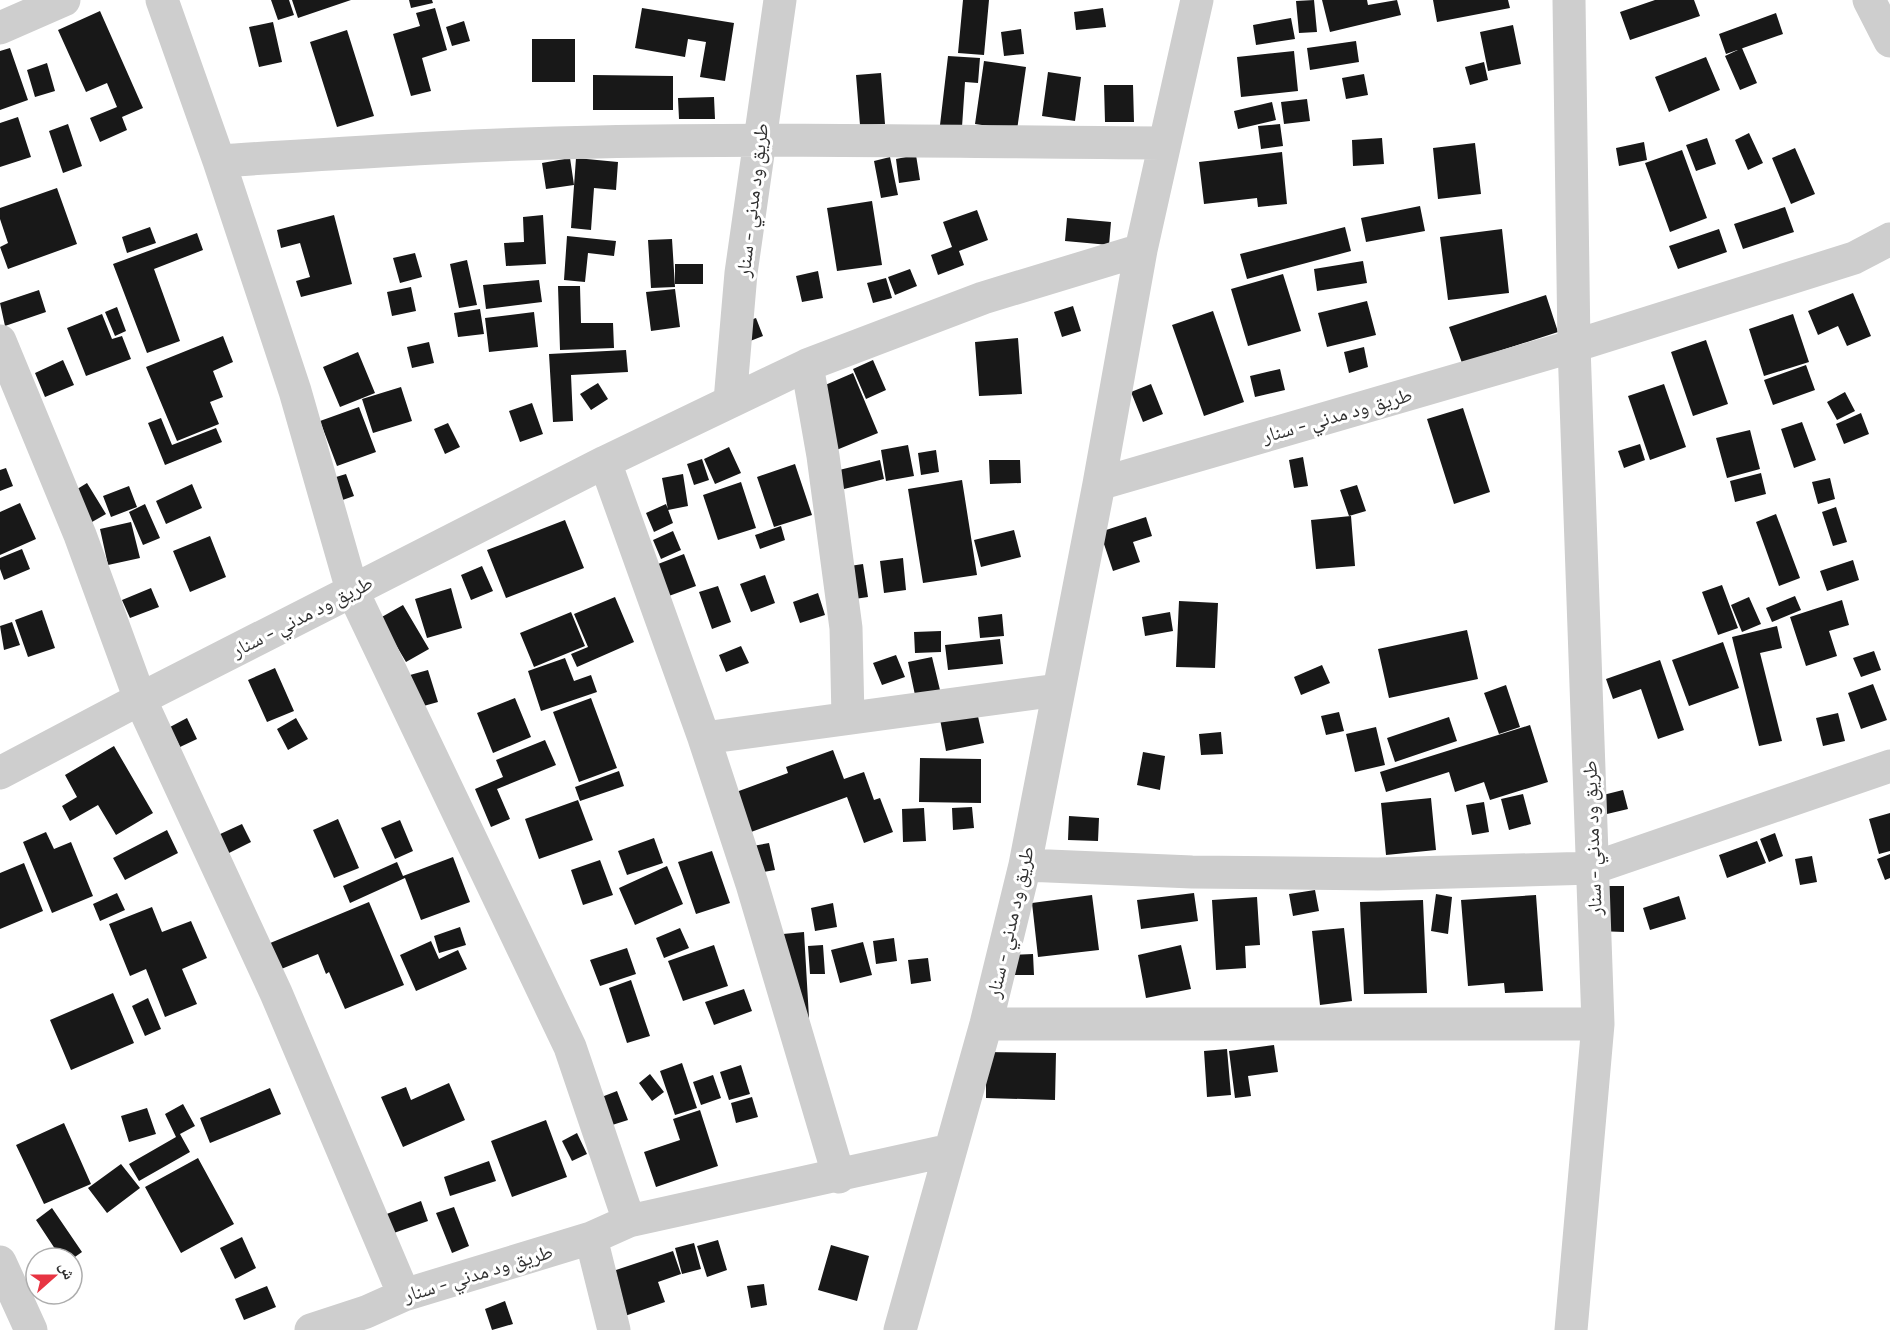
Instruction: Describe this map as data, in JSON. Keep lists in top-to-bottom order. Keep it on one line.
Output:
{"streets":{"street":["طريق ود مدني - سنار"]},"north":"right"}
